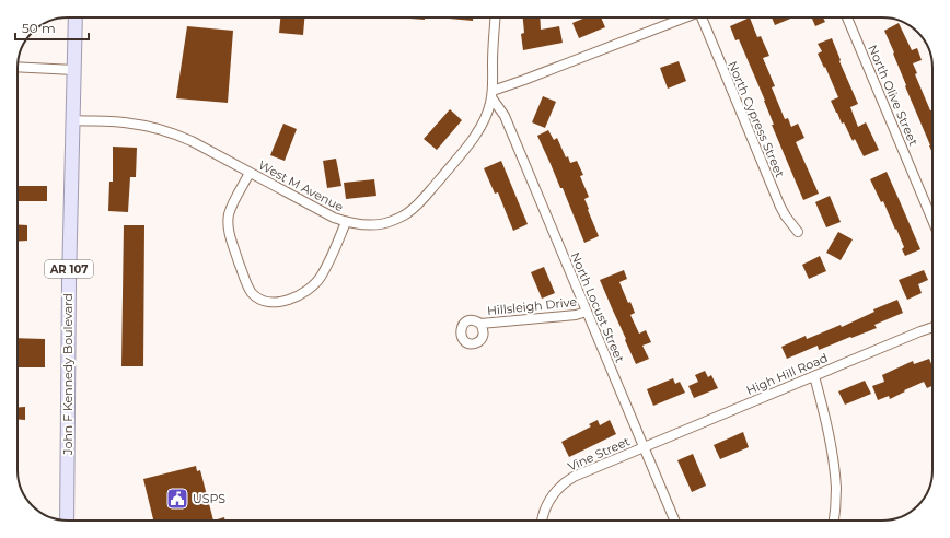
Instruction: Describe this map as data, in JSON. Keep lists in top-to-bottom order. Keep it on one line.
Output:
{"streets":{"main road":["AR 107","John F Kennedy Boulevard"],"street":["North Olive Street","North Cypress Street","West M Avenue","Hillsleigh Drive","North Locust Street","High Hill Road","Vine Street"]},"crossings":[["West M Avenue","North Locust Street"],["West M Avenue","John F Kennedy Boulevard"],["Hillsleigh Drive","North Locust Street"],["North Locust Street","High Hill Road"],["North Locust Street","Vine Street"],["High Hill Road","Vine Street"]],"places":{"public building":["USPS"]},"scale_bar":"50 m"}
